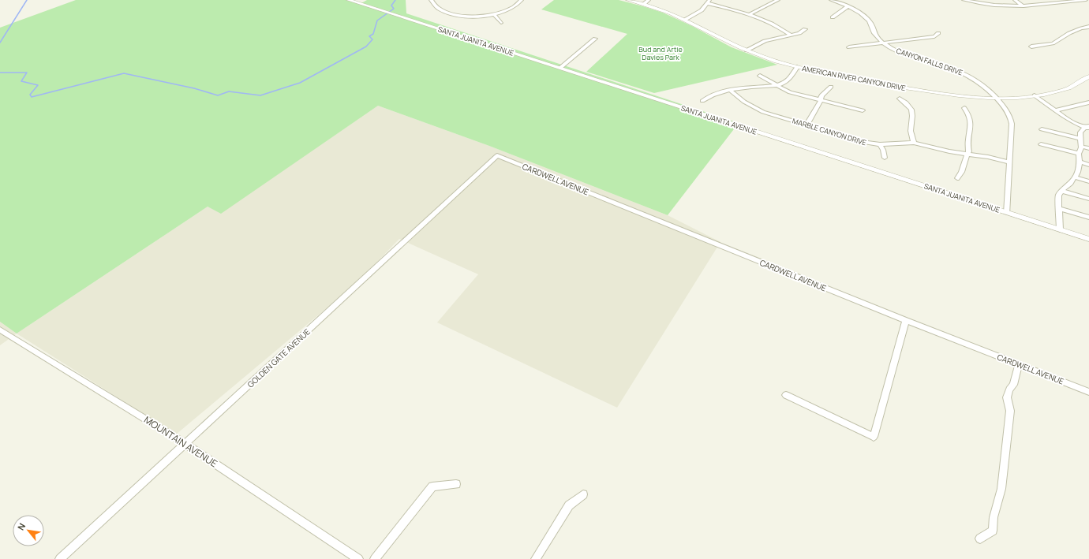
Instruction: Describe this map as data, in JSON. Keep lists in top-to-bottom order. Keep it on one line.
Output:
{"streets":{"street":["SANTA JUANITA AVENUE","CANYON FALLS DRIVE","AMERICAN RIVER CANYON DRIVE","MARBLE CANYON DRIVE","CARDWELL AVENUE","GOLDEN GATE AVENUE","MOUNTAIN AVENUE"]},"crossings":[["SANTA JUANITA AVENUE","CANYON FALLS DRIVE"],["CANYON FALLS DRIVE","AMERICAN RIVER CANYON DRIVE"],["CANYON FALLS DRIVE","MARBLE CANYON DRIVE"],["CARDWELL AVENUE","GOLDEN GATE AVENUE"],["GOLDEN GATE AVENUE","MOUNTAIN AVENUE"]],"parks":["Bud and Artie Davies Park"],"north":"top left"}
